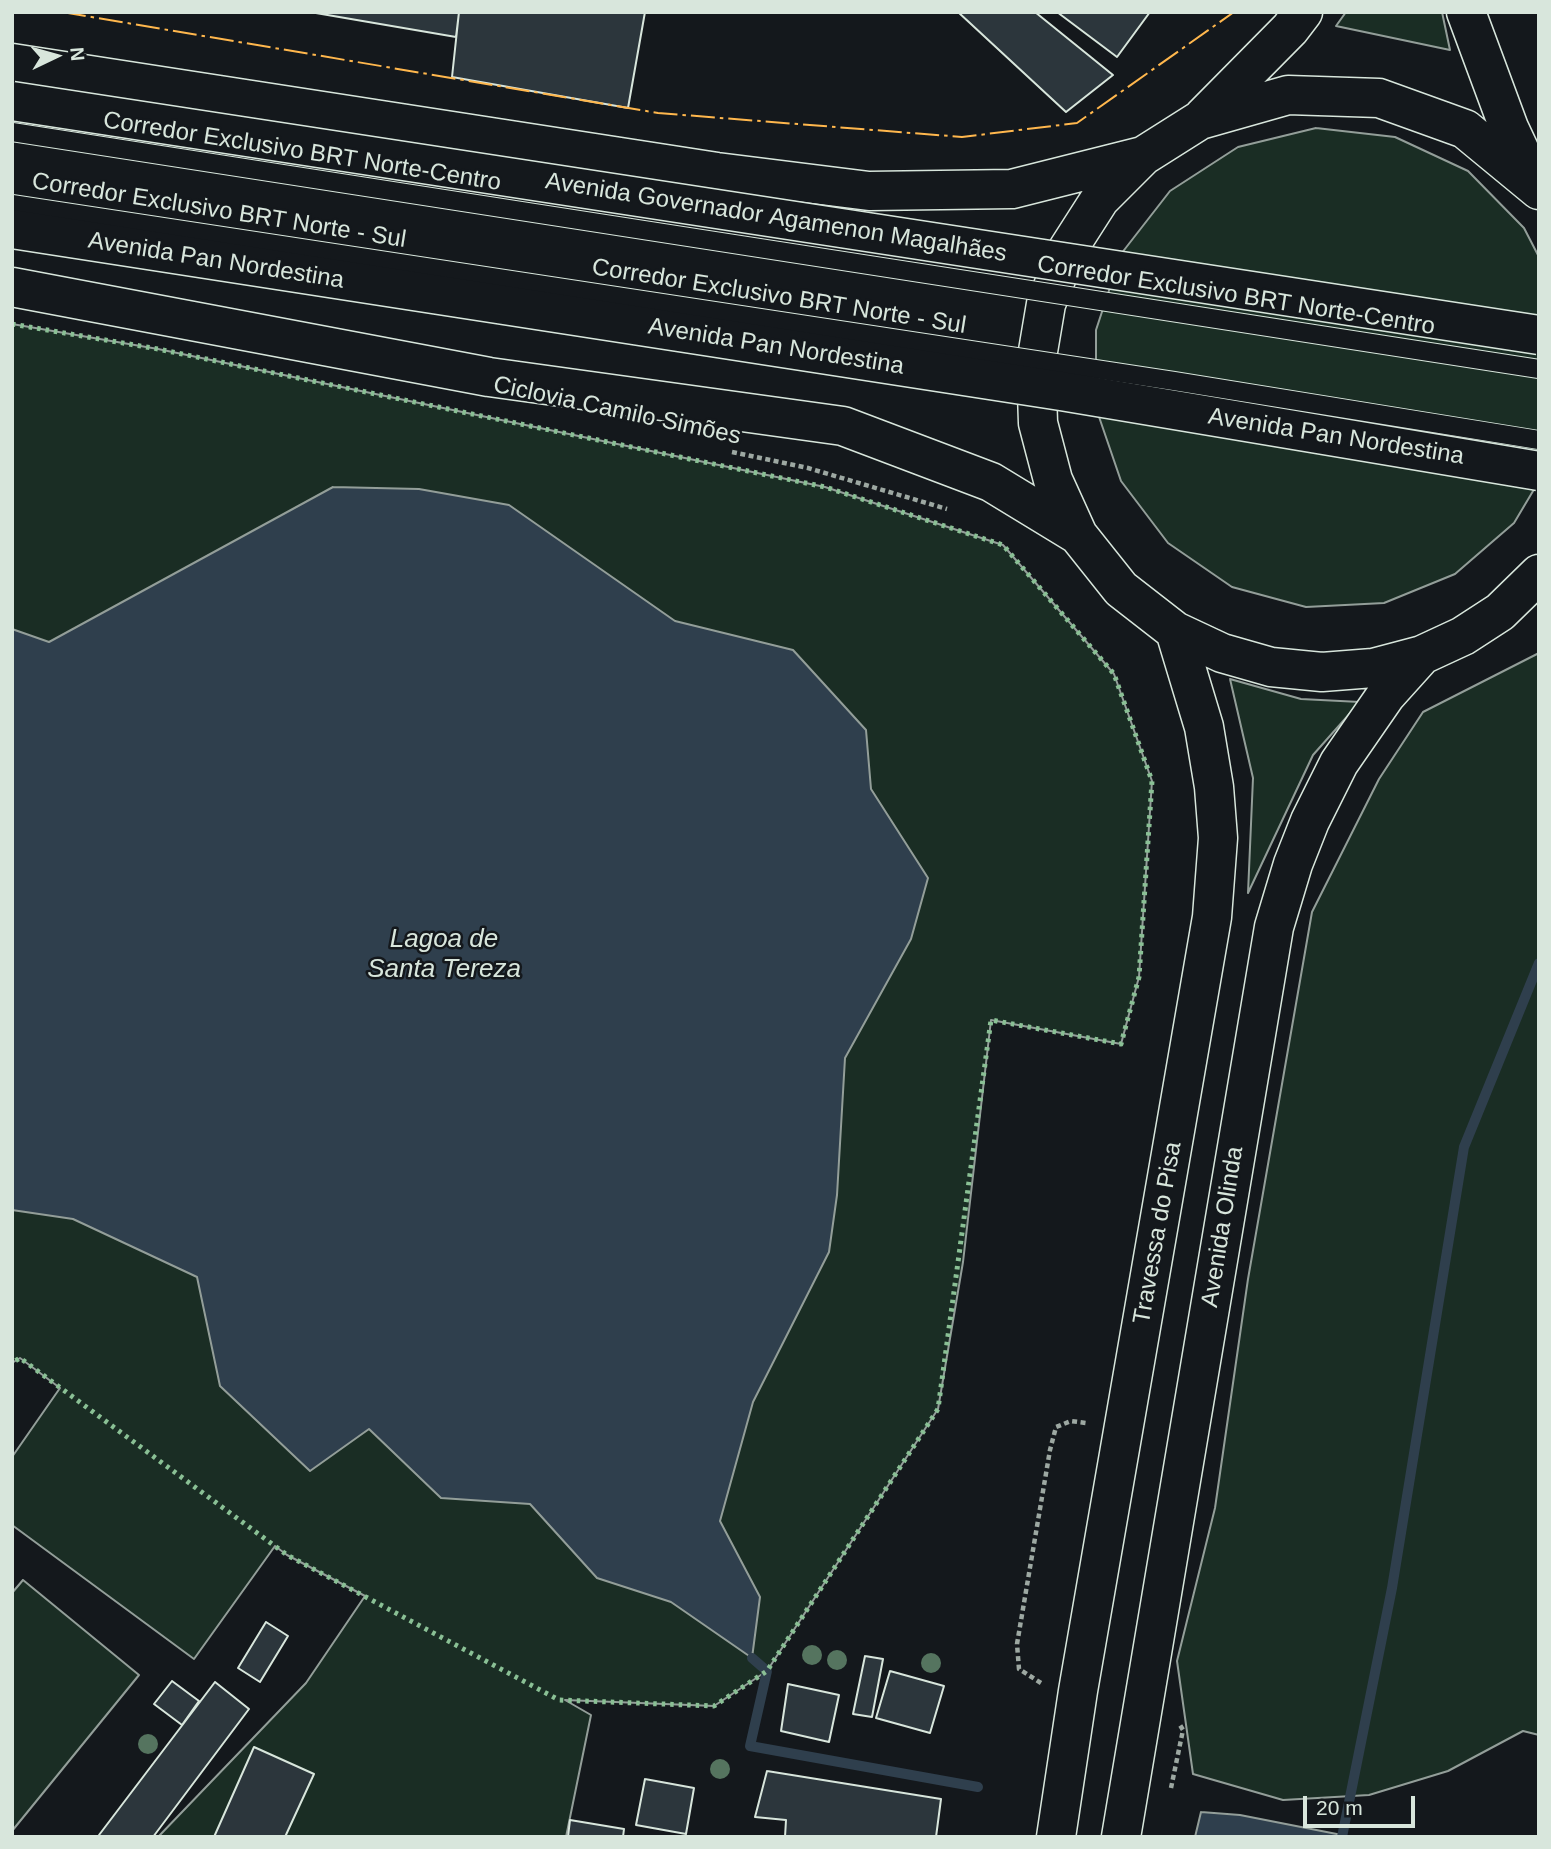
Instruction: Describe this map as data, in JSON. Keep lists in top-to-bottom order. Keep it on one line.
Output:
{"streets":{"main road":["Avenida Governador Agamenon Magalhães","Avenida Pan Nordestina","Avenida Olinda","Travessa do Pisa"],"lane":["Corredor Exclusivo BRT Norte-Centro","Corredor Exclusivo BRT Norte - Sul"],"path":["Ciclovia Camilo Simões"]},"water":["Lagoa de Santa Tereza"],"scale_bar":"20 m","north":"right"}
